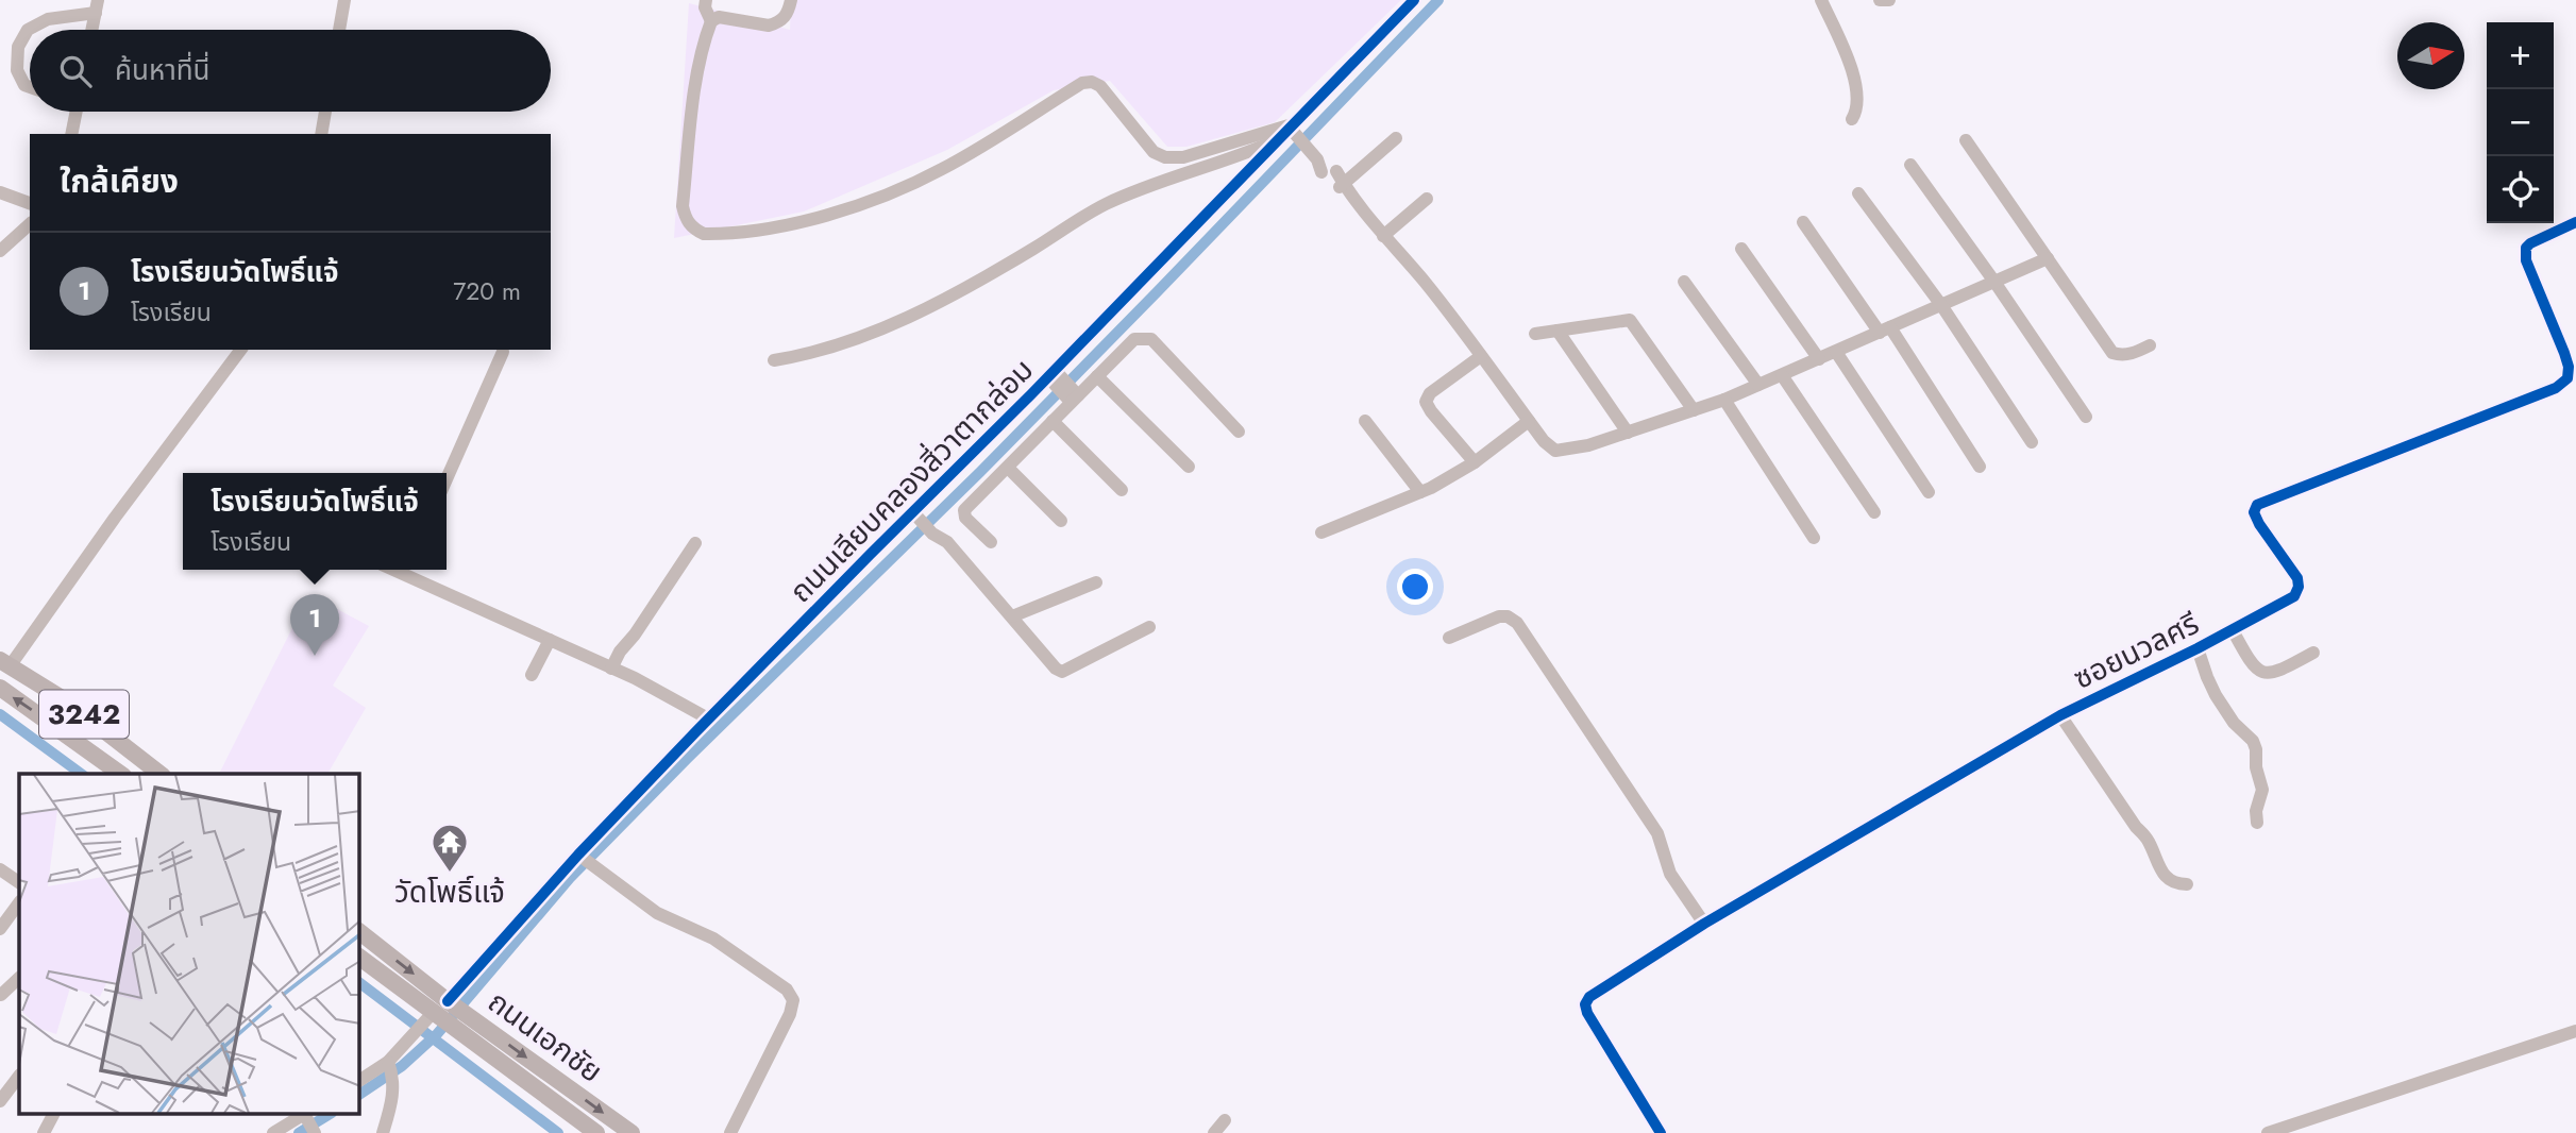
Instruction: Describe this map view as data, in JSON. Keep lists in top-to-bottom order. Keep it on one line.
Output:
{"streets":{"main road":["3242","ถนนเอกชัย"],"street":["ถนนเลียบคลองสี่วาตากล่อม","ซอยนวลศรี"]},"crossings":[["ถนนเลียบคลองสี่วาตากล่อม","ถนนเอกชัย"]],"places":{"temple":["วัดโพธิ์แจ้"]},"north":"right","page":{"map_buttons":["+","−"],"search":"ค้นหาที่นี่","heading":"ใกล้เคียง","list":[{"mark":"1","name":"โรงเรียนวัดโพธิ์แจ้","note":"โรงเรียน","value":"720 m"}],"popup":["โรงเรียนวัดโพธิ์แจ้","โรงเรียน"],"pins":"1"}}
